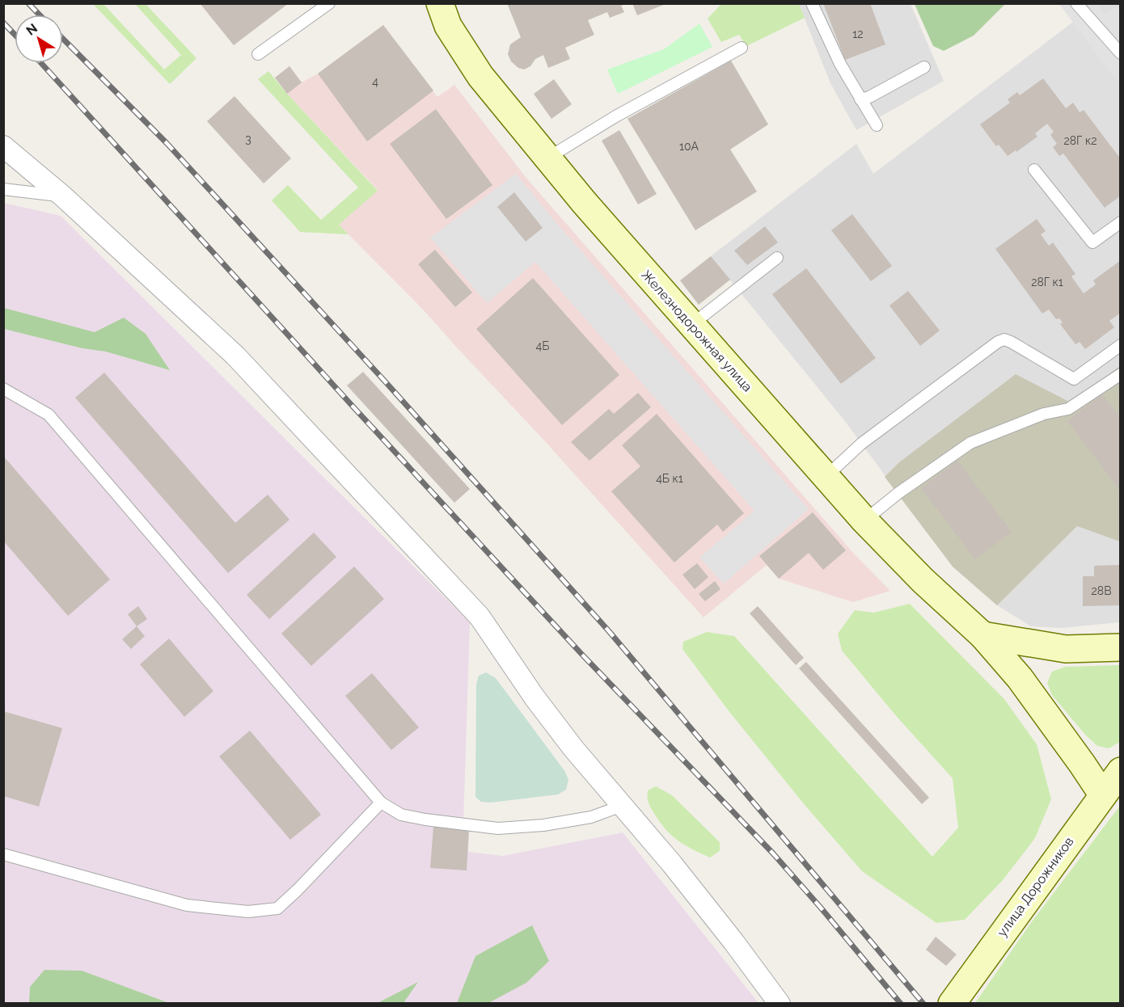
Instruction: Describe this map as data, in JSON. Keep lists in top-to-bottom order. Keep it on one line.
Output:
{"streets":{"street":["Железнодорожная улица","улица Дорожников"]},"crossings":[["Железнодорожная улица","улица Дорожников"]],"house_numbers":["12","4","3","28Г к2","10А","28Г к1","4Б","4Б к1","28В"],"north":"top left"}
